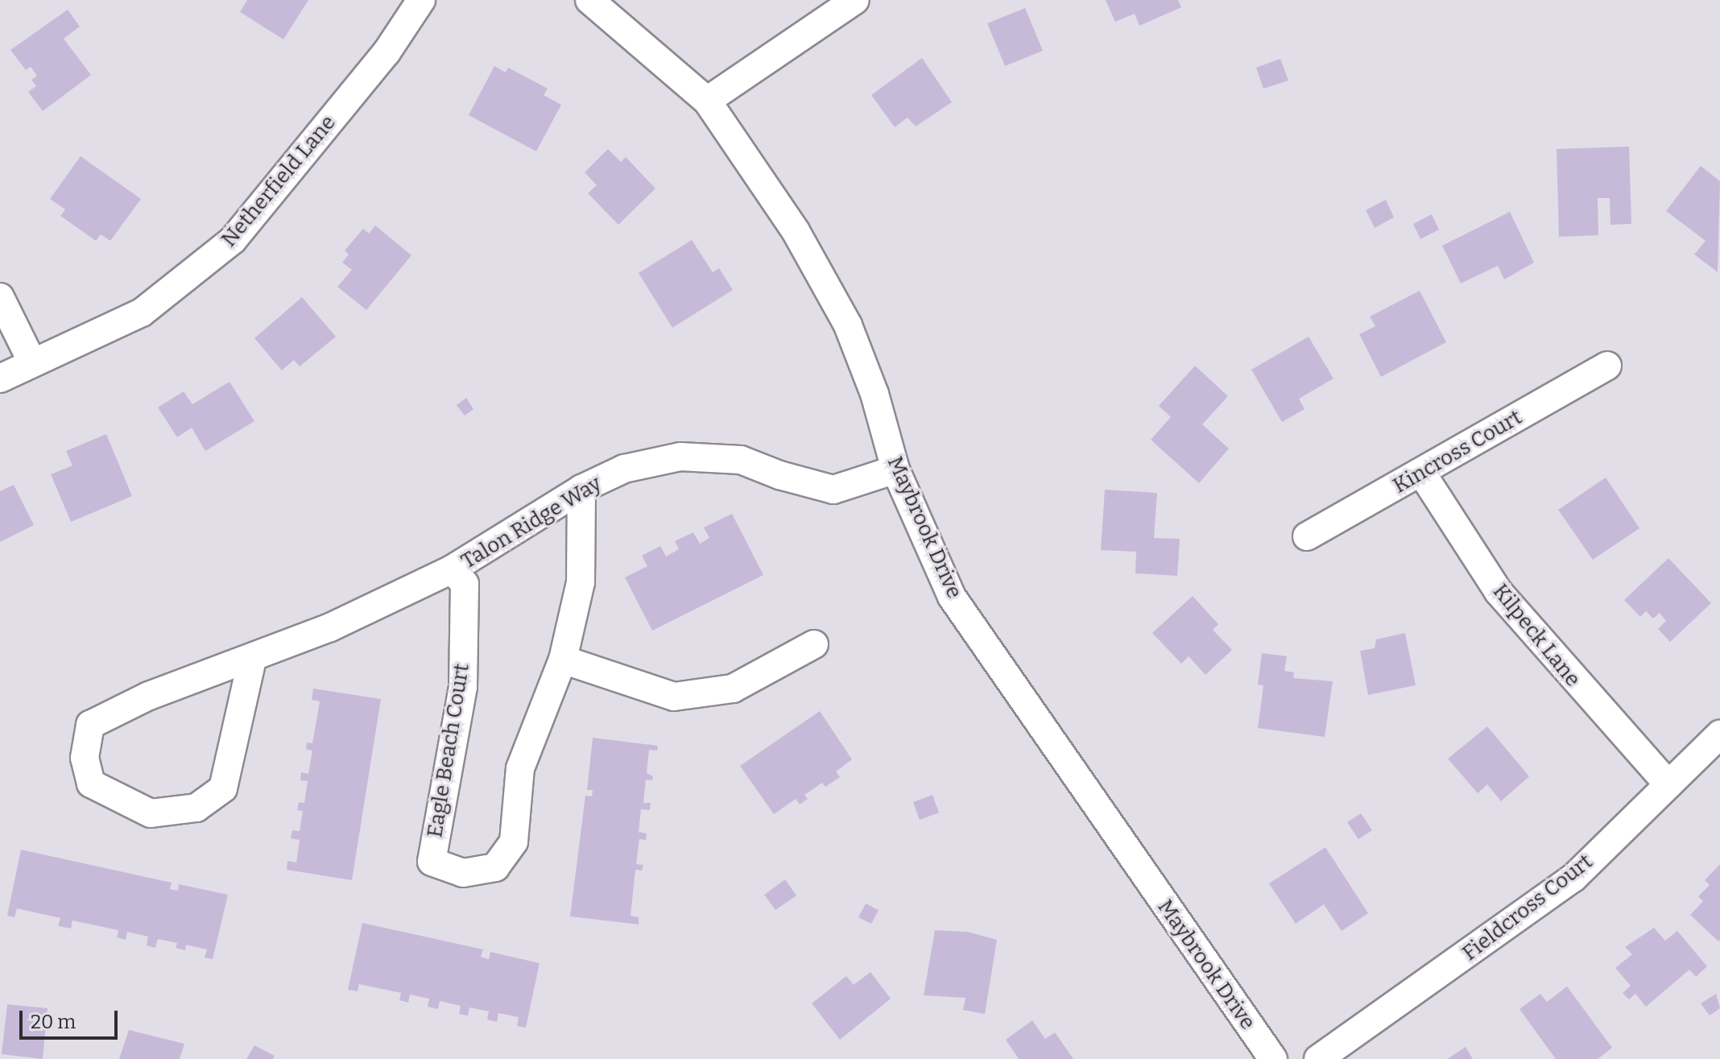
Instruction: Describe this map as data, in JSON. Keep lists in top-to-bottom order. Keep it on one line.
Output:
{"streets":{"street":["Netherfield Lane","Kincross Court","Talon Ridge Way","Maybrook Drive","Kilpeck Lane","Eagle Beach Court","Fieldcross Court"]},"crossings":[["Kincross Court","Kilpeck Lane"],["Talon Ridge Way","Maybrook Drive"],["Talon Ridge Way","Eagle Beach Court"],["Kilpeck Lane","Fieldcross Court"]],"scale_bar":"20 m"}
